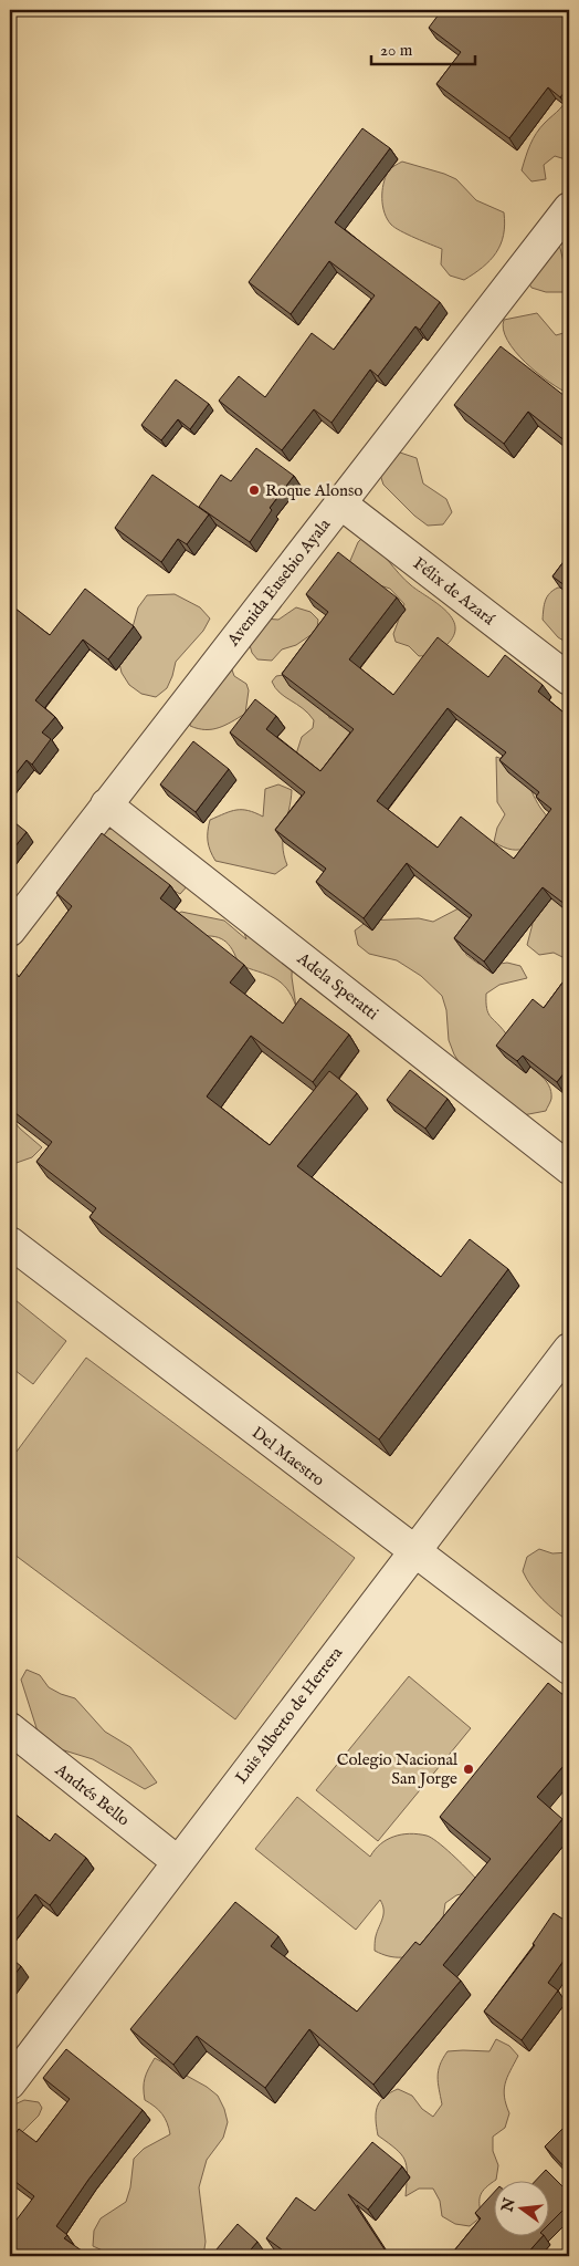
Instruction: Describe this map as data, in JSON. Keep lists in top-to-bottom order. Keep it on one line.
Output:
{"streets":{"street":["Avenida Eusebio Ayala","Félix de Azará","Adela Speratti","Del Maestro","Luis Alberto de Herrera","Andrés Bello"]},"crossings":[["Avenida Eusebio Ayala","Félix de Azará"],["Avenida Eusebio Ayala","Adela Speratti"],["Del Maestro","Luis Alberto de Herrera"],["Luis Alberto de Herrera","Andrés Bello"]],"places":["Roque Alonso","Colegio Nacional San Jorge"],"scale_bar":"20 m","north":"left"}
